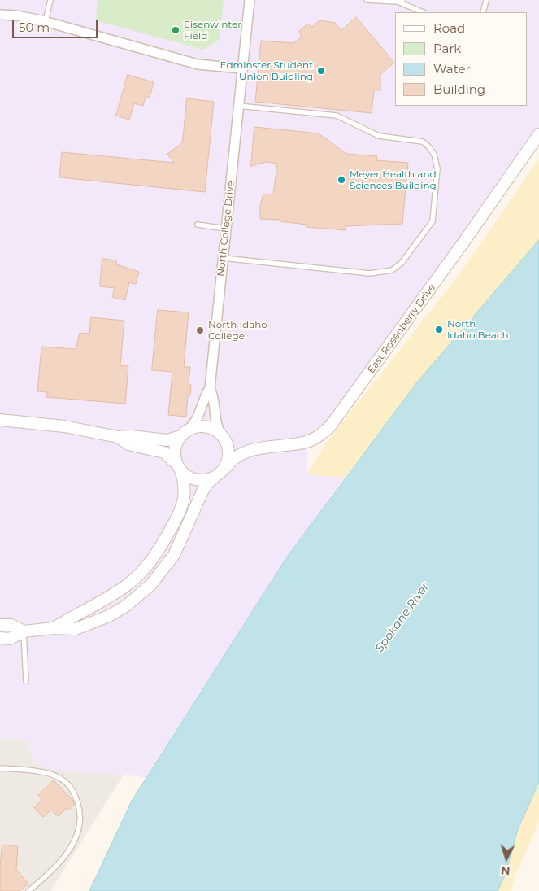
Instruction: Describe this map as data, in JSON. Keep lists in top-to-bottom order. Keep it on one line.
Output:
{"streets":{"street":["North College Drive","East Rosenberry Drive"]},"crossings":[["North College Drive","East Rosenberry Drive"]],"water":["Spokane River"],"places":["Eisenwinter Field","Edminster Student Union Buidling","Meyer Health and Sciences Building","North Idaho Beach","North Idaho College"],"legend":["Road","Park","Water","Building"],"scale_bar":"50 m","north":"bottom"}
